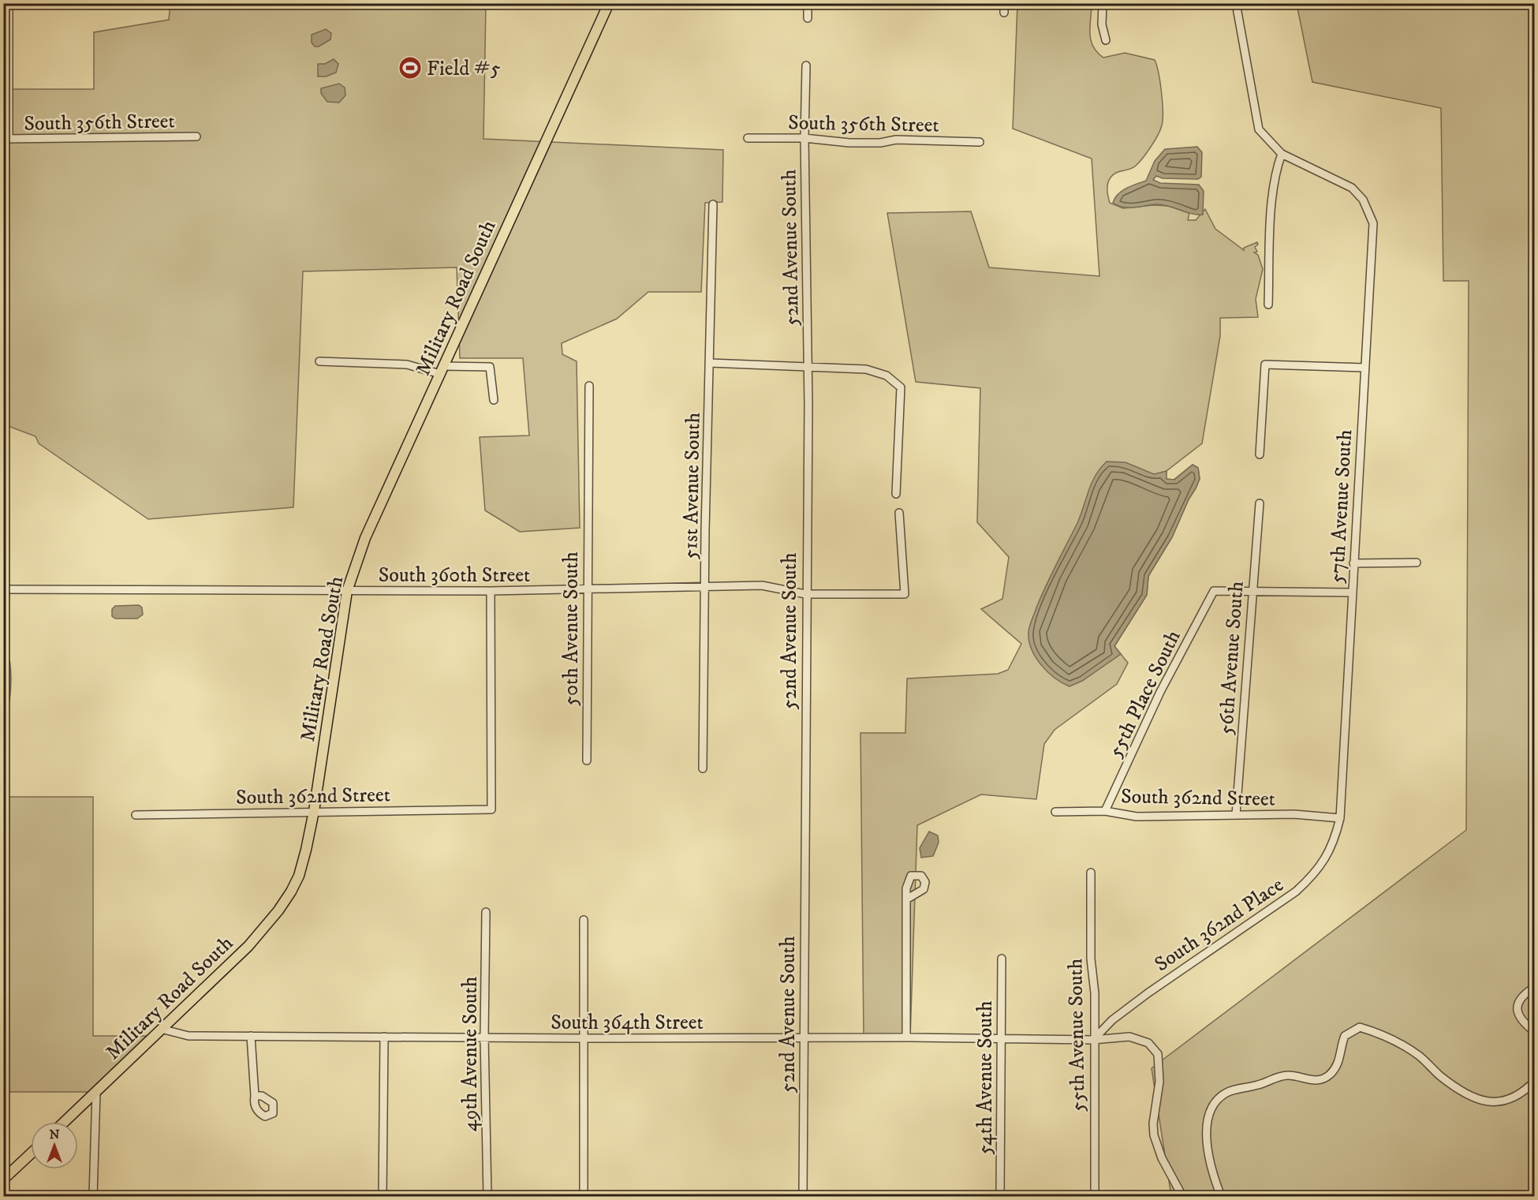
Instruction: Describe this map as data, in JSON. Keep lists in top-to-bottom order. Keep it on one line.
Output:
{"streets":{"main road":["Military Road South"],"street":["South 356th Street","52nd Avenue South","51st Avenue South","57th Avenue South","South 360th Street","50th Avenue South","56th Avenue South","55th Place South","South 362nd Street","South 362nd Place","South 364th Street","55th Avenue South","49th Avenue South","54th Avenue South"]},"crossings":[["South 356th Street","52nd Avenue South"],["52nd Avenue South","South 360th Street"],["52nd Avenue South","South 364th Street"],["Military Road South","South 360th Street"],["Military Road South","South 362nd Street"],["Military Road South","South 364th Street"],["51st Avenue South","South 360th Street"],["57th Avenue South","South 362nd Street"],["57th Avenue South","South 362nd Place"],["South 360th Street","50th Avenue South"],["South 360th Street","South 362nd Street"],["56th Avenue South","55th Place South"],["56th Avenue South","South 362nd Street"],["55th Place South","South 362nd Street"],["South 362nd Street","South 362nd Place"],["South 362nd Place","South 364th Street"],["South 362nd Place","55th Avenue South"],["South 364th Street","55th Avenue South"],["South 364th Street","49th Avenue South"],["South 364th Street","54th Avenue South"]],"places":{"sports":["Field #5"]},"north":"top"}
